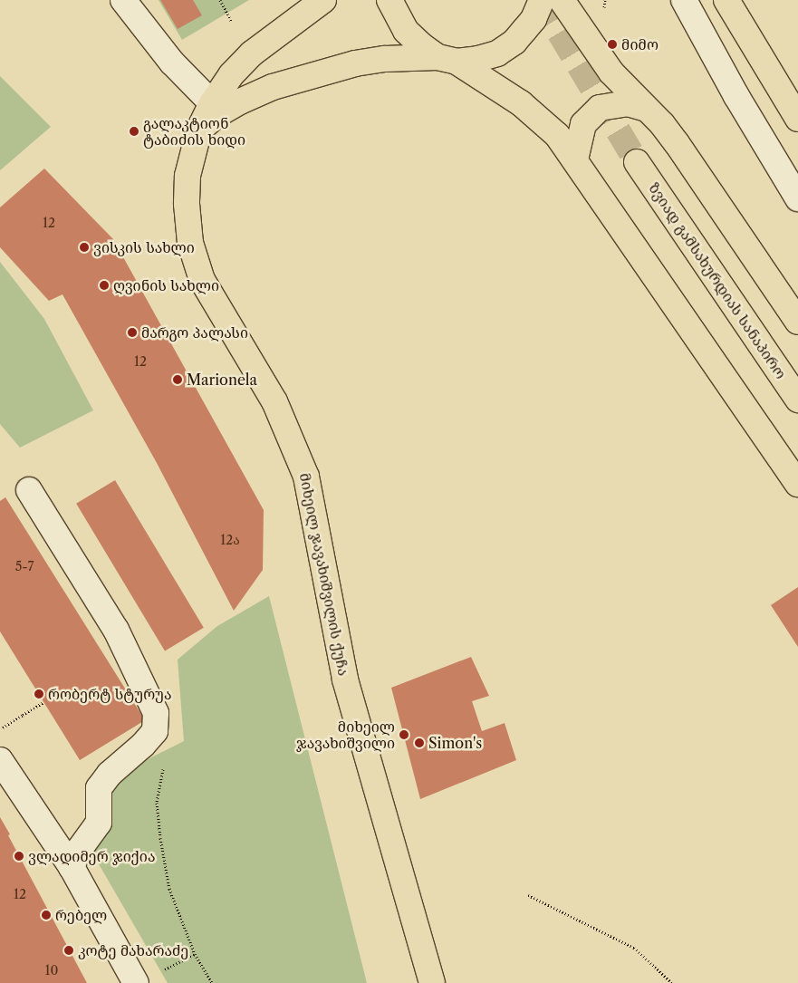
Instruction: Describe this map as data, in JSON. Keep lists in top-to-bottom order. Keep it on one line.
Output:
{"streets":{"main road":["ზვიად გამსახურდიას სანაპირო","მიხეილ ჯავახიშვილის ქუჩა"]},"places":["მიმო","გალაკტიონ ტაბიძის ხიდი","ვისკის სახლი","ღვინის სახლი","მარგო პალასი","Marionela","რობერტ სტურუა","მიხეილ ჯავახიშვილი","Simon's","ვლადიმერ ჯიქია","რებელ","კოტე მახარაძე"],"house_numbers":["12","12","12ა","5-7","12","10"]}
